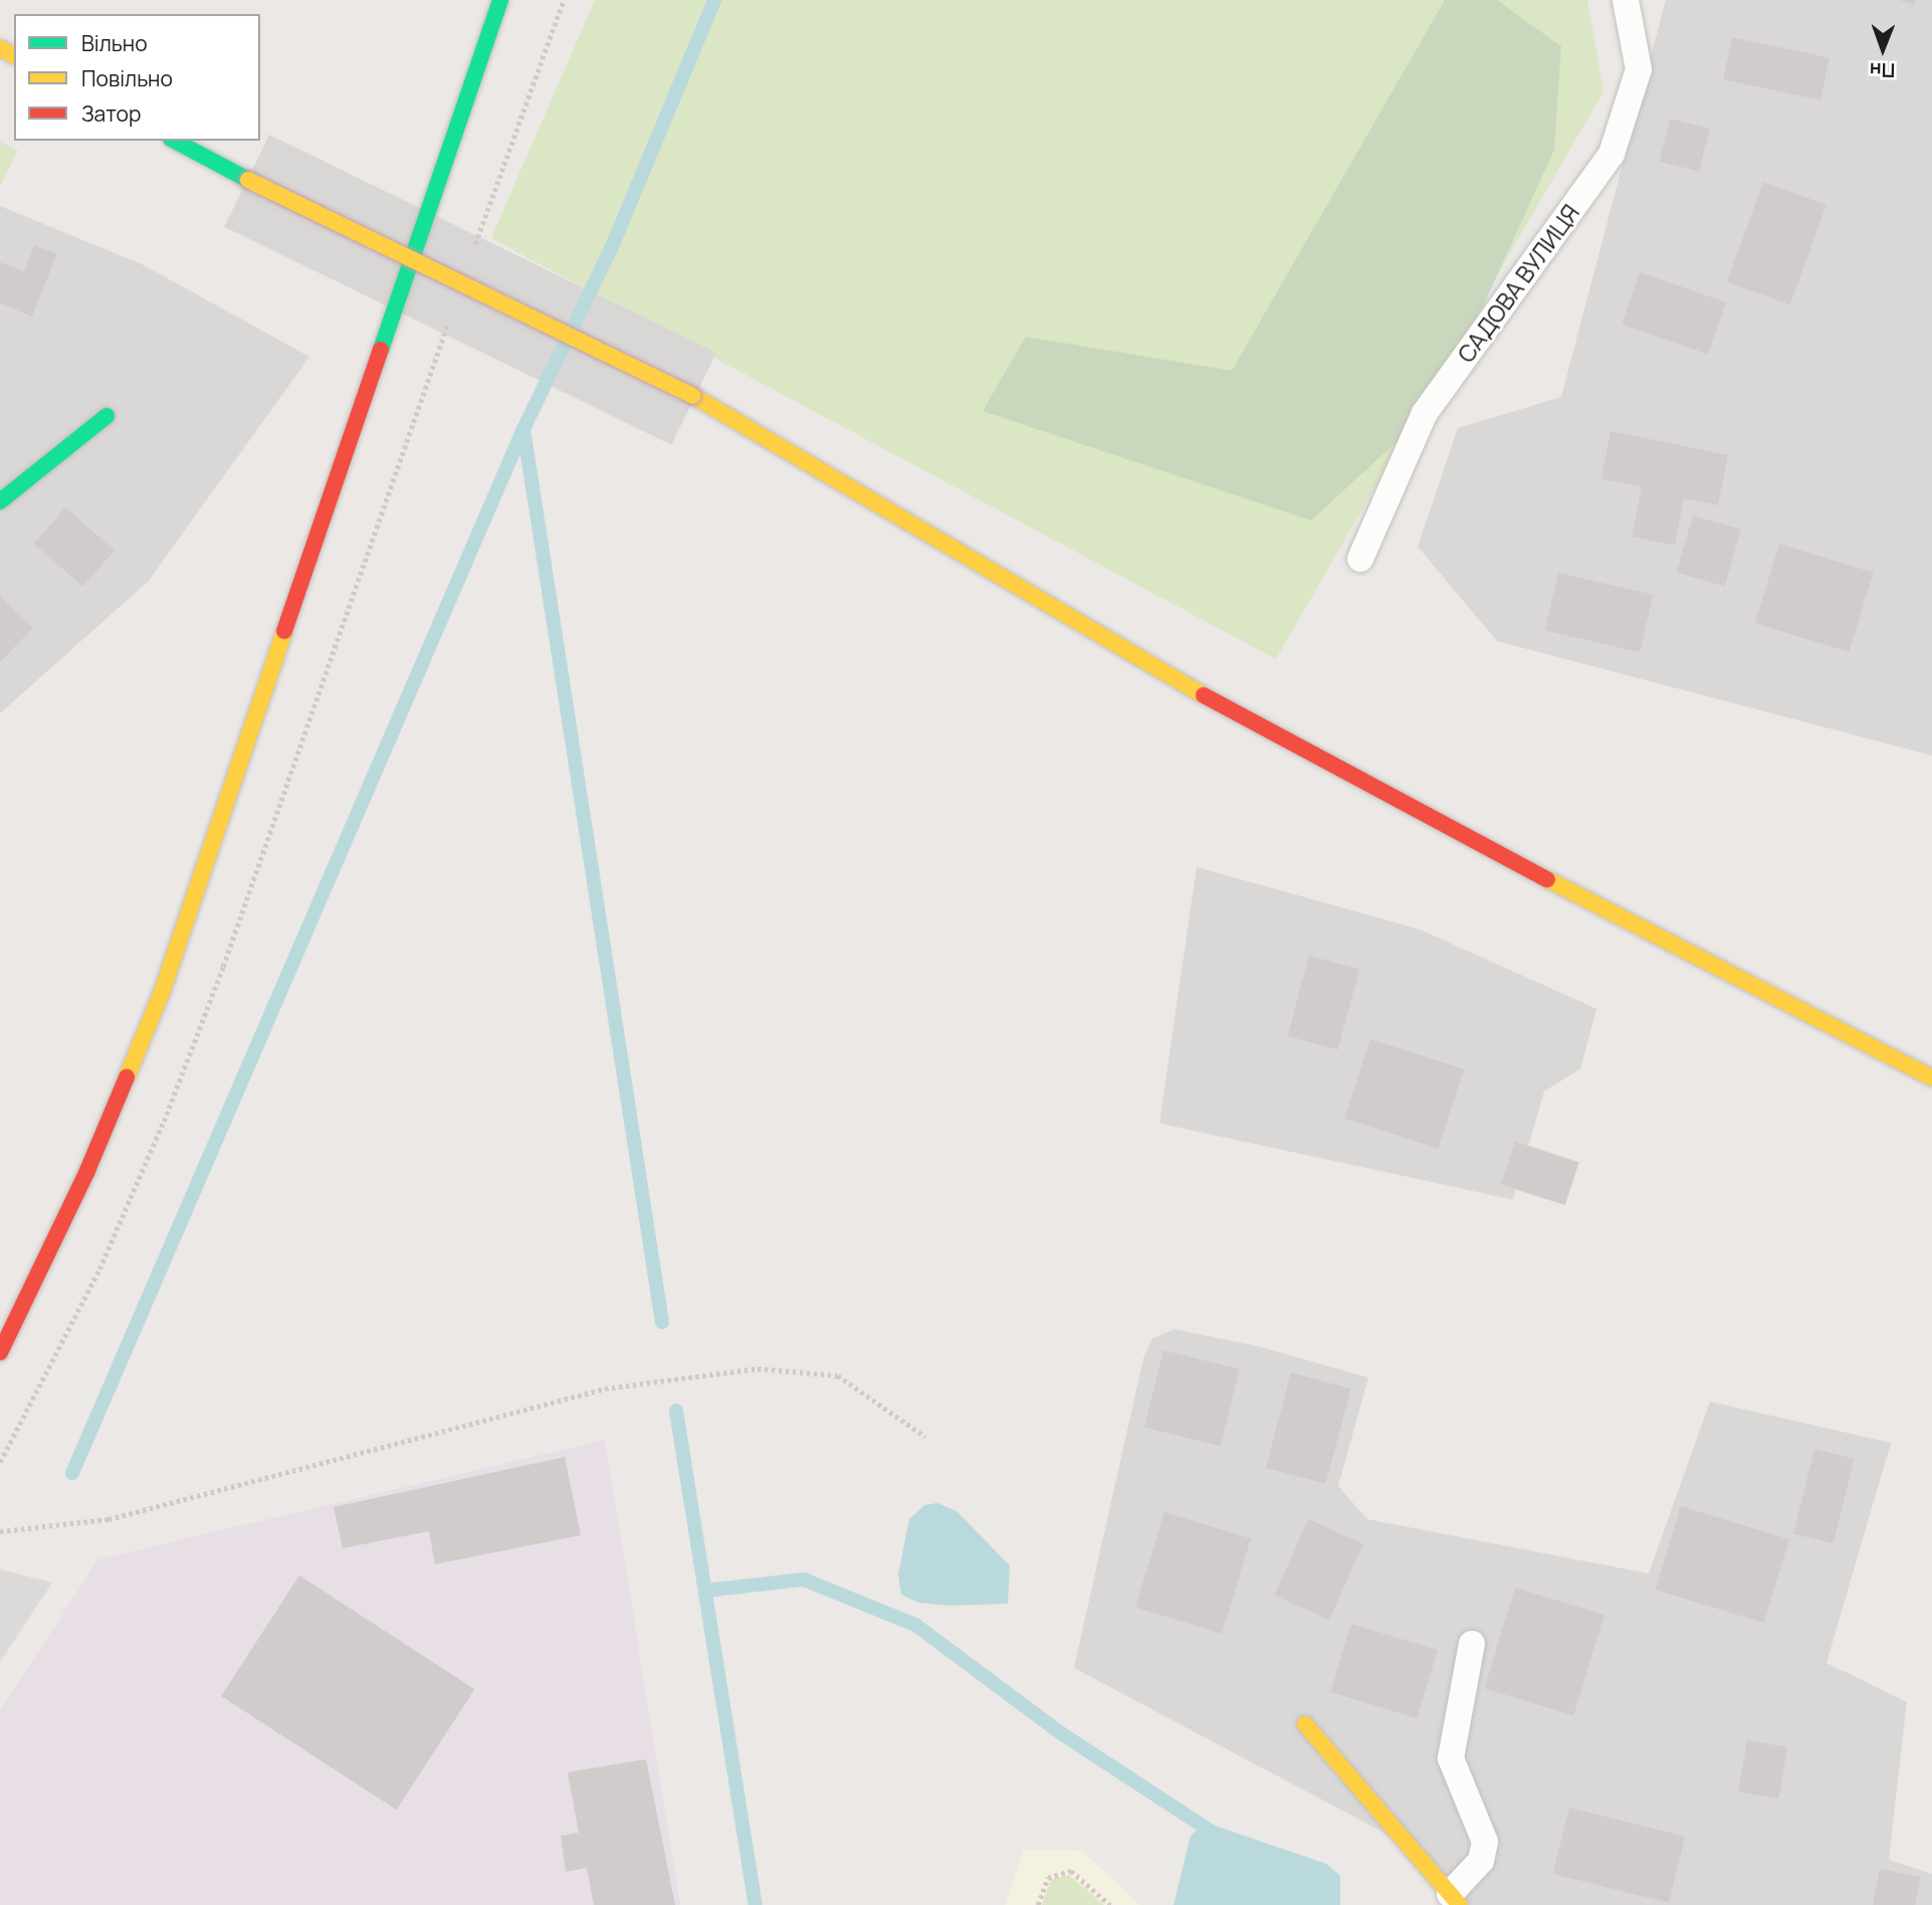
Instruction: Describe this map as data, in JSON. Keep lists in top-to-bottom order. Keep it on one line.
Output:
{"streets":{"lane":["САДОВА ВУЛИЦЯ"]},"legend":["Вільно","Повільно","Затор"],"north":"bottom"}
